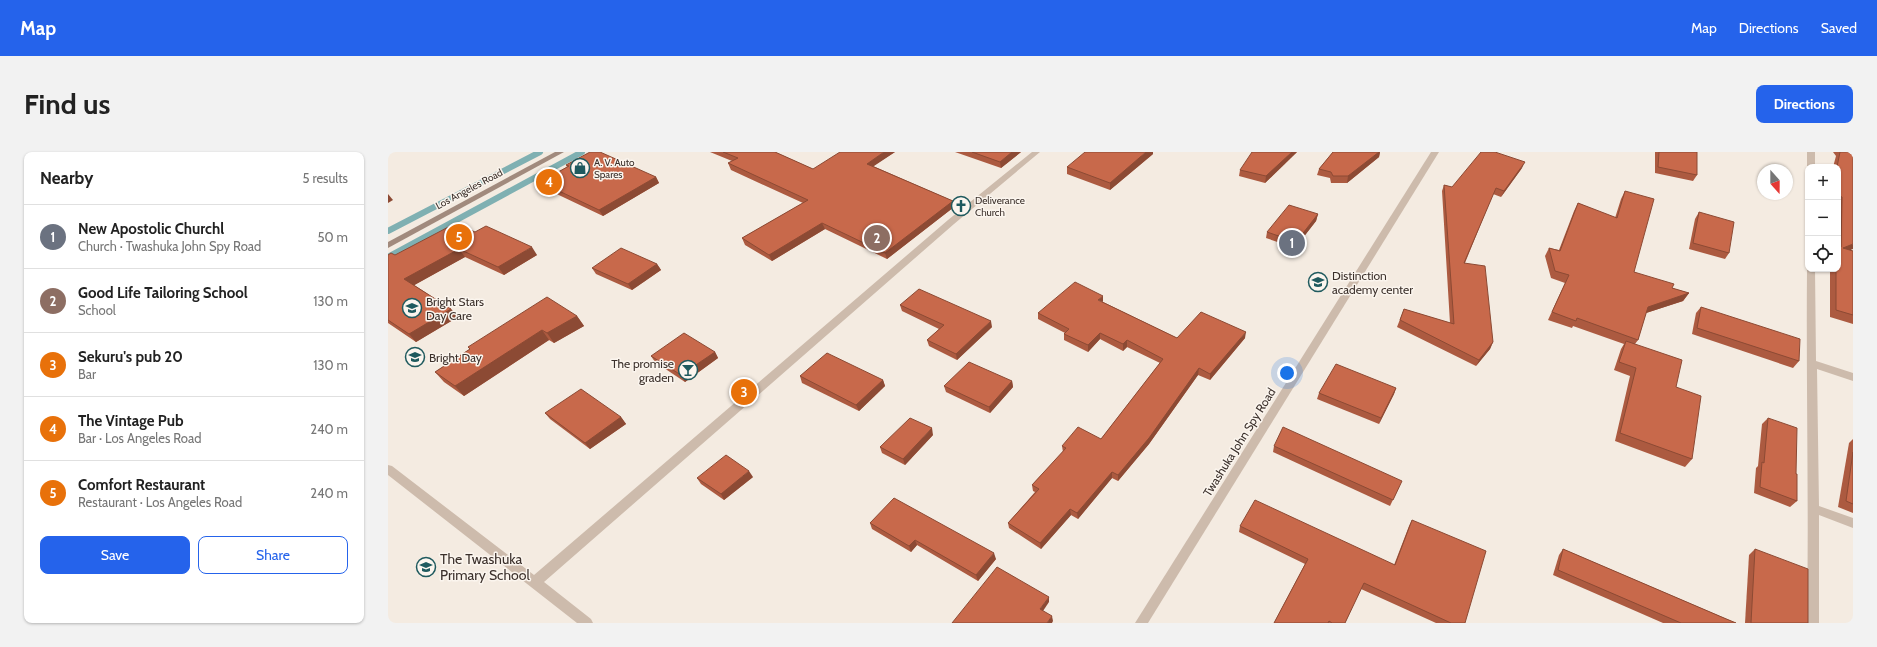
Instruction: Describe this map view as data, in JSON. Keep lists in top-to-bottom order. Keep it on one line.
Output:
{"streets":{"main road":["Los Angeles Road"],"street":["Twashuka John Spy Road"]},"places":{"shop":["A. V. Auto Spares"],"church":["Deliverance Church"],"school or university":["Distinction academy center","Bright Stars Day Care","Bright Day","The Twashuka Primary School"],"bar":["The promise graden"]},"north":"bottom","page":{"header":"Map","nav":["Map","Directions","Saved"],"buttons":["Directions",["Save","Share"]],"title":"Find us","heading":["Nearby","5 results"],"map_buttons":["+","−"],"pins":["4","5","2","1","3"],"list":[{"mark":"1","name":"New Apostolic Churchl","note":"Church · Twashuka John Spy Road","value":"50 m"},{"mark":"2","name":"Good Life Tailoring School","note":"School","value":"130 m"},{"mark":"3","name":"Sekuru's pub 20","note":"Bar","value":"130 m"},{"mark":"4","name":"The Vintage Pub","note":"Bar · Los Angeles Road","value":"240 m"},{"mark":"5","name":"Comfort Restaurant","note":"Restaurant · Los Angeles Road","value":"240 m"}]}}
